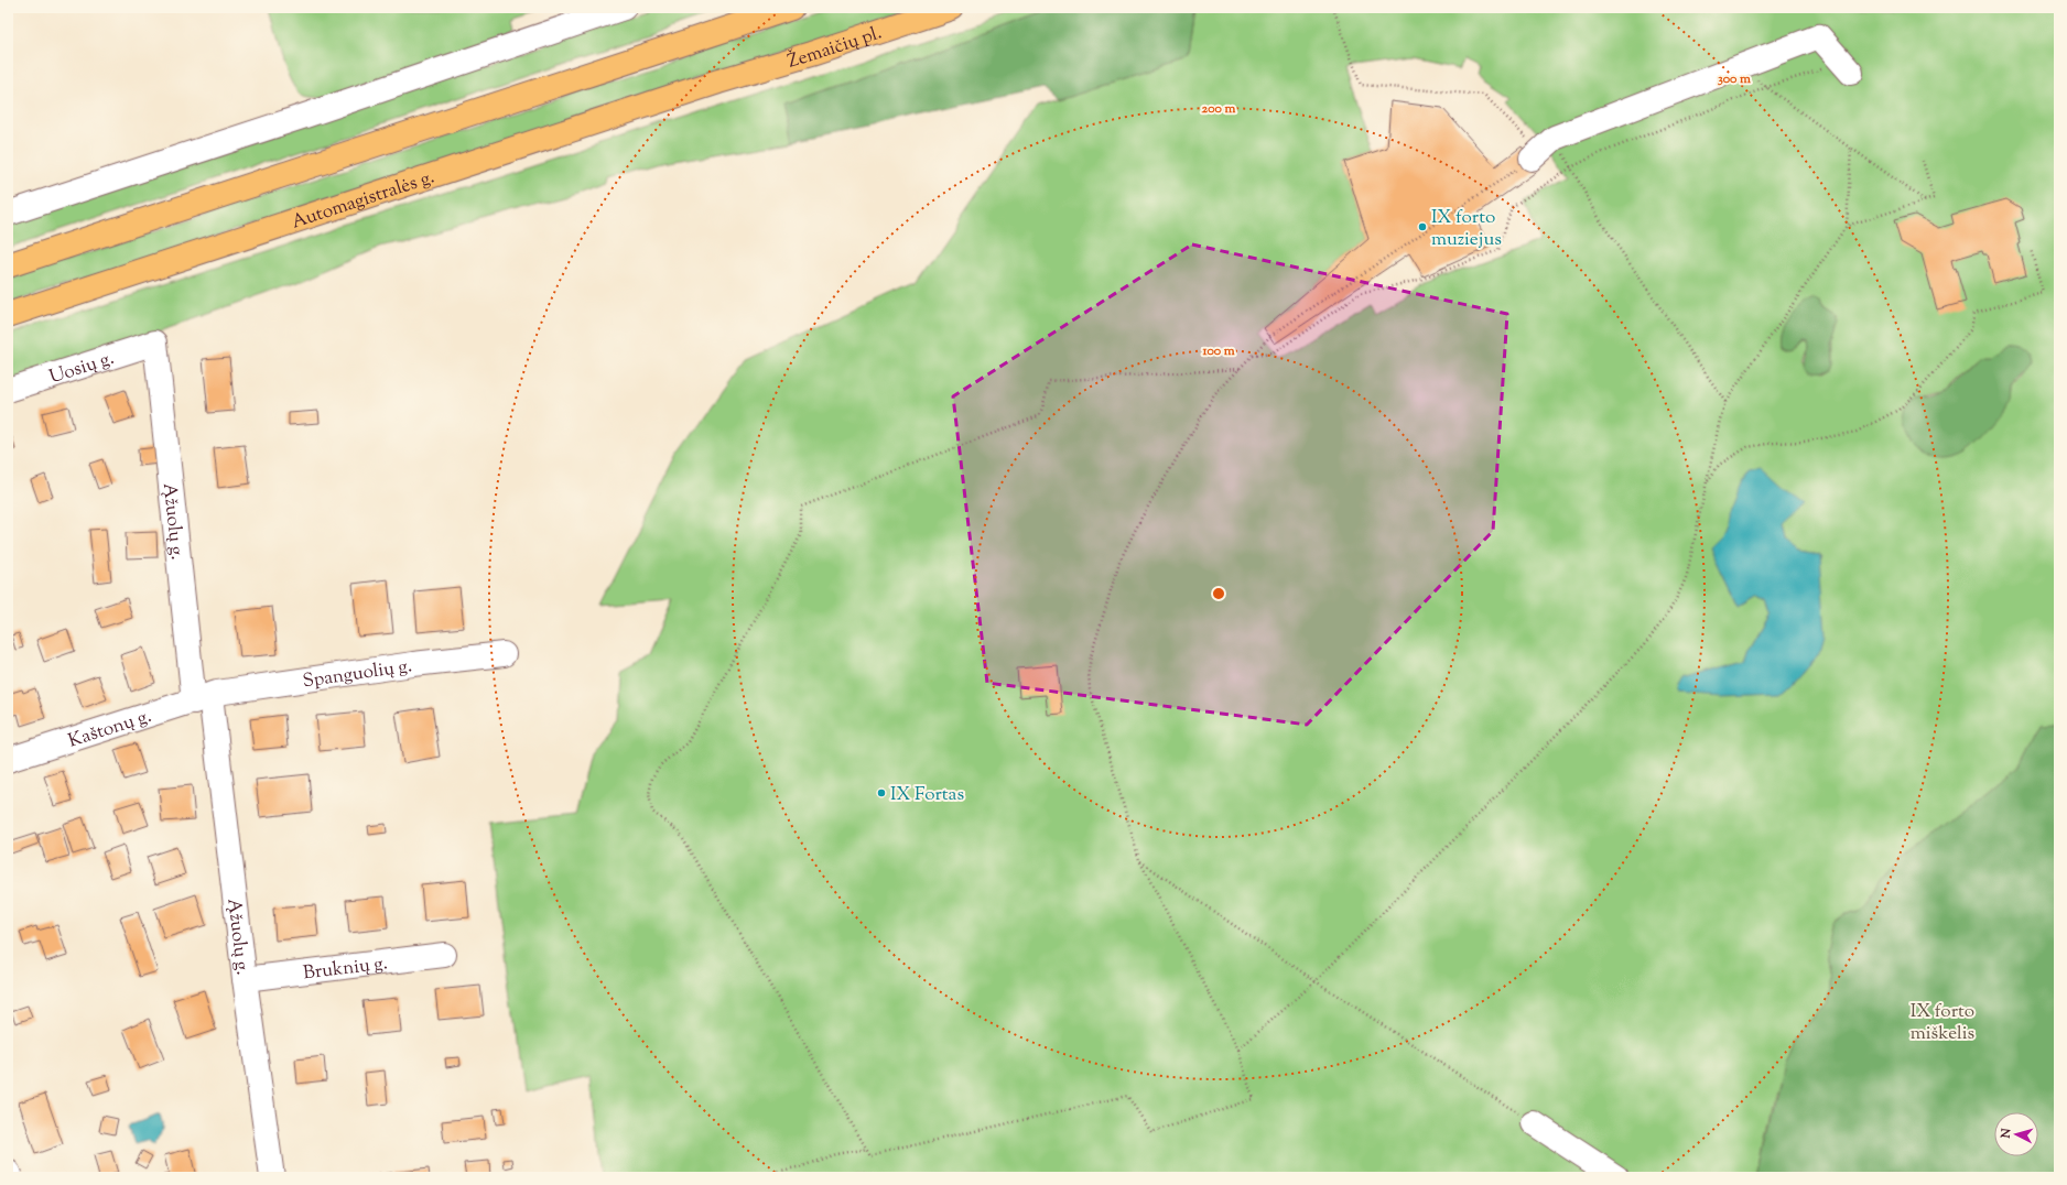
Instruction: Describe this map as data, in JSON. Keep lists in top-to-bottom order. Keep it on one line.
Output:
{"streets":{"highway":["Žemaičių pl.","Automagistralės g."],"street":["Uosių g.","Ąžuolų g.","Spanguolių g.","Kaštonų g.","Bruknių g."]},"crossings":[["Žemaičių pl.","Automagistralės g."],["Uosių g.","Ąžuolų g."],["Ąžuolų g.","Spanguolių g."],["Ąžuolų g.","Kaštonų g."],["Ąžuolų g.","Bruknių g."],["Spanguolių g.","Kaštonų g."]],"parks":["IX forto miškelis"],"places":["IX forto muziejus","IX Fortas"],"north":"left","rings":["300 m","200 m","100 m"]}
